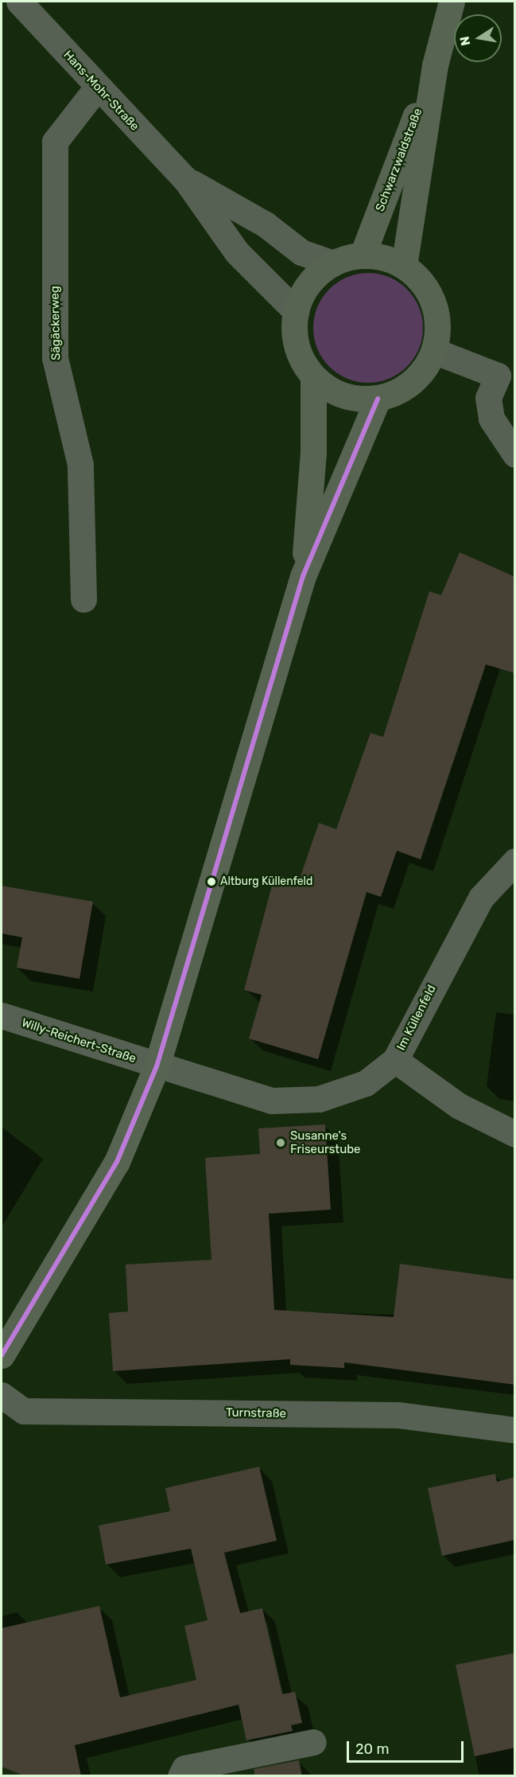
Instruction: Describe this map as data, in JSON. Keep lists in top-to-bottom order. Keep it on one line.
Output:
{"streets":{"street":["Hans-Mohr-Straße","Schwarzwaldstraße","Sägäckerweg","Im Küllenfeld","Willy-Reichert-Straße","Turnstraße"]},"crossings":[["Hans-Mohr-Straße","Schwarzwaldstraße"],["Hans-Mohr-Straße","Sägäckerweg"],["Im Küllenfeld","Willy-Reichert-Straße"]],"places":["Altburg Küllenfeld","Susanne's Friseurstube"],"scale_bar":"20 m","north":"left"}
